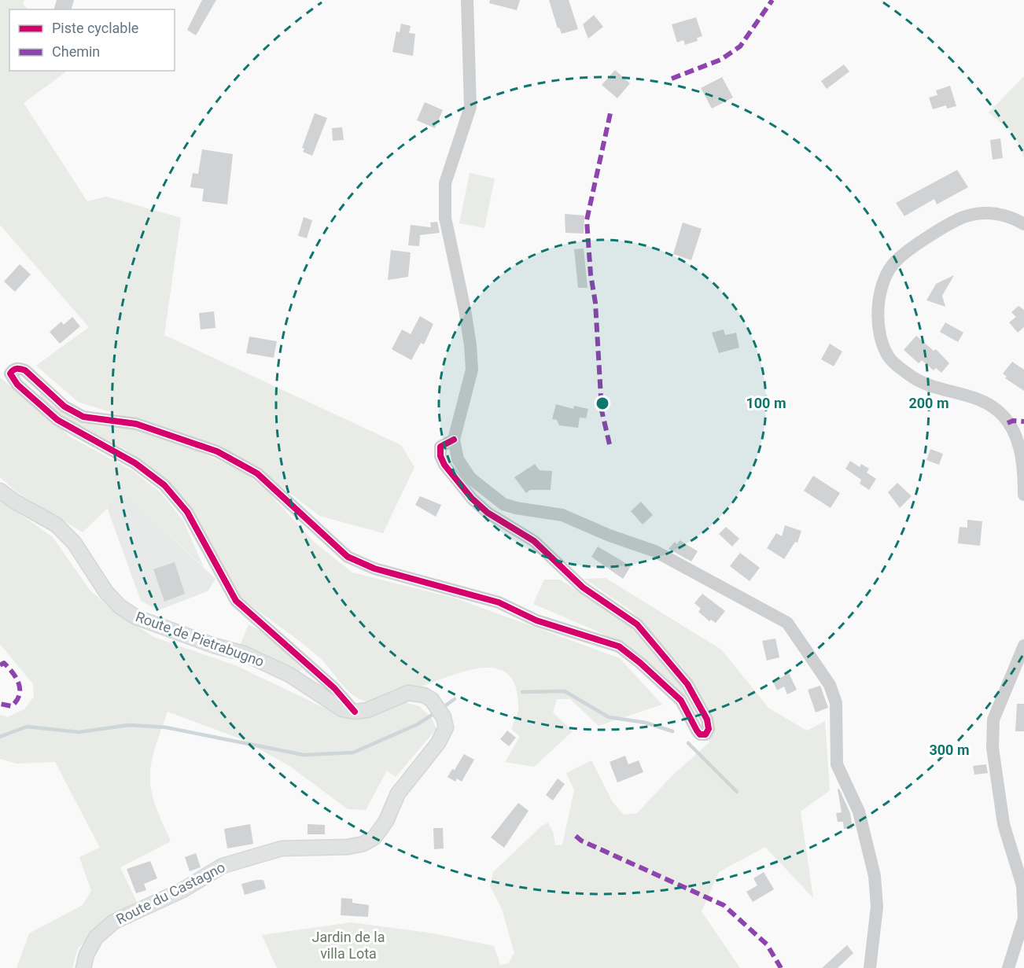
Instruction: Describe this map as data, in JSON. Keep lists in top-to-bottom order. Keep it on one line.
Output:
{"streets":{"main road":["Route de Pietrabugno","Route du Castagno"]},"crossings":[["Route de Pietrabugno","Route du Castagno"]],"parks":["Jardin de la villa Lota"],"legend":["Piste cyclable","Chemin"],"rings":["100 m","200 m","300 m"]}
